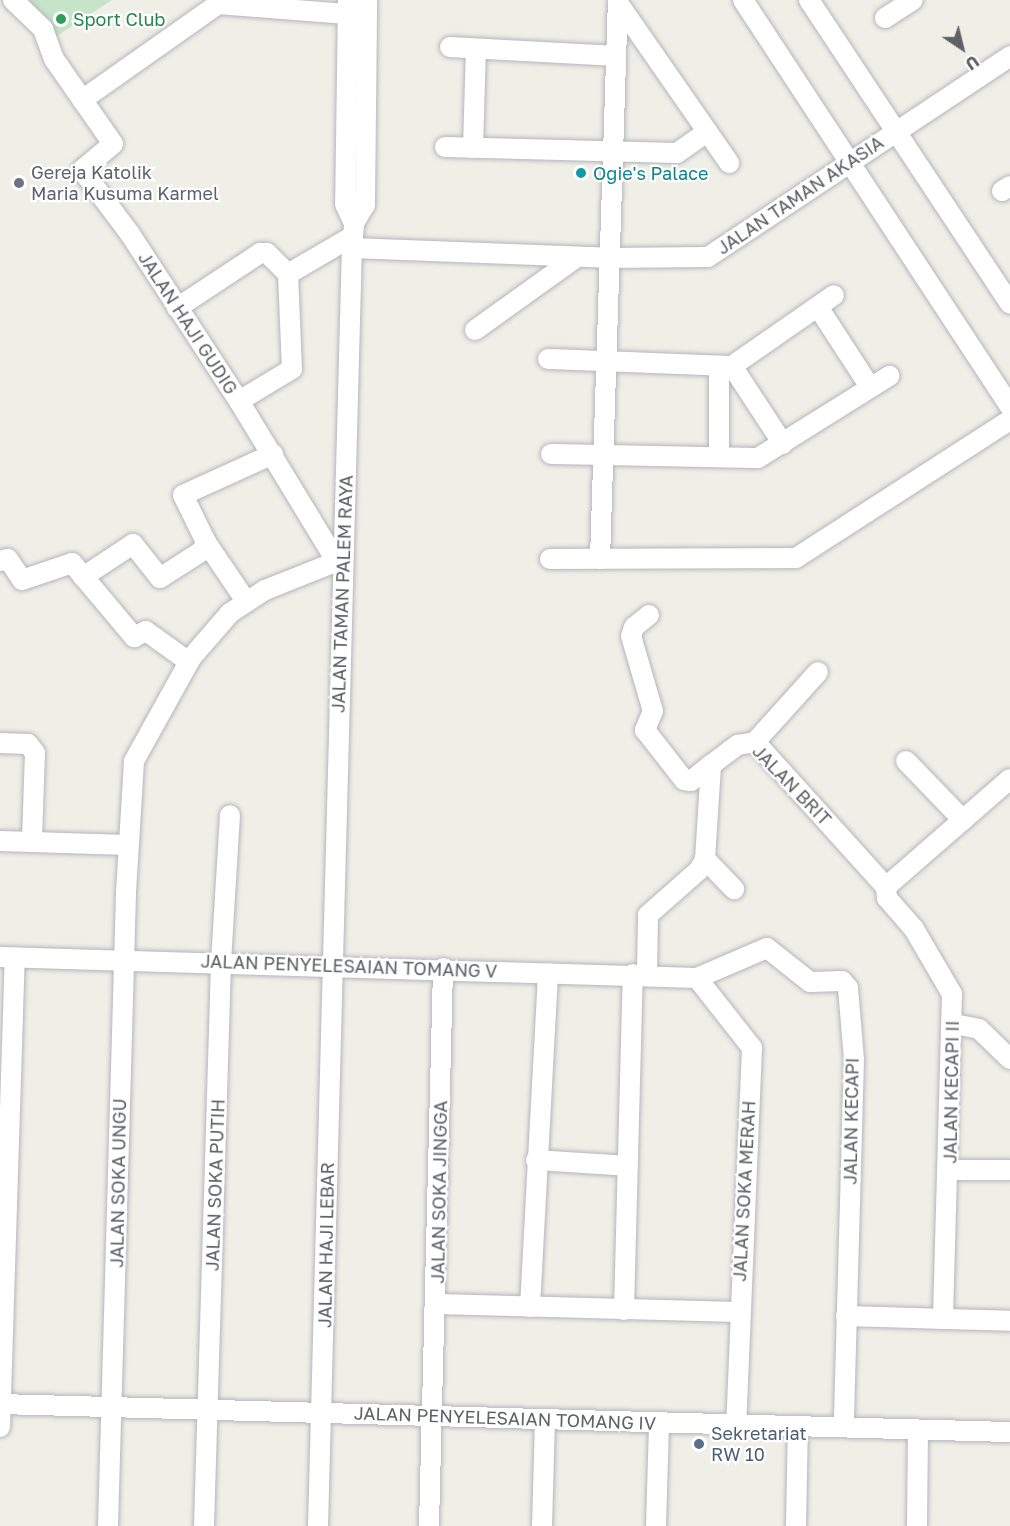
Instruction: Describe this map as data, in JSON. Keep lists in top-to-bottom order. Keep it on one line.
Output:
{"streets":{"street":["JALAN TAMAN AKASIA","JALAN HAJI GUDIG","JALAN TAMAN PALEM RAYA","JALAN BRIT","JALAN PENYELESAIAN TOMANG V","JALAN KECAPI II","JALAN KECAPI","JALAN SOKA UNGU","JALAN SOKA PUTIH","JALAN SOKA MERAH","JALAN SOKA JINGGA","JALAN HAJI LEBAR","JALAN PENYELESAIAN TOMANG IV"]},"crossings":[["JALAN TAMAN AKASIA","JALAN TAMAN PALEM RAYA"],["JALAN HAJI GUDIG","JALAN TAMAN PALEM RAYA"],["JALAN TAMAN PALEM RAYA","JALAN PENYELESAIAN TOMANG V"],["JALAN TAMAN PALEM RAYA","JALAN HAJI LEBAR"],["JALAN BRIT","JALAN KECAPI II"],["JALAN PENYELESAIAN TOMANG V","JALAN KECAPI"],["JALAN PENYELESAIAN TOMANG V","JALAN SOKA UNGU"],["JALAN PENYELESAIAN TOMANG V","JALAN SOKA PUTIH"],["JALAN PENYELESAIAN TOMANG V","JALAN SOKA MERAH"],["JALAN PENYELESAIAN TOMANG V","JALAN SOKA JINGGA"],["JALAN PENYELESAIAN TOMANG V","JALAN HAJI LEBAR"],["JALAN KECAPI","JALAN SOKA MERAH"],["JALAN KECAPI","JALAN PENYELESAIAN TOMANG IV"],["JALAN SOKA UNGU","JALAN PENYELESAIAN TOMANG IV"],["JALAN SOKA PUTIH","JALAN PENYELESAIAN TOMANG IV"],["JALAN SOKA MERAH","JALAN PENYELESAIAN TOMANG IV"],["JALAN SOKA JINGGA","JALAN PENYELESAIAN TOMANG IV"],["JALAN HAJI LEBAR","JALAN PENYELESAIAN TOMANG IV"]],"places":["Sport Club","Ogie's Palace","Gereja Katolik Maria Kusuma Karmel","Sekretariat RW 10"],"north":"bottom right"}
